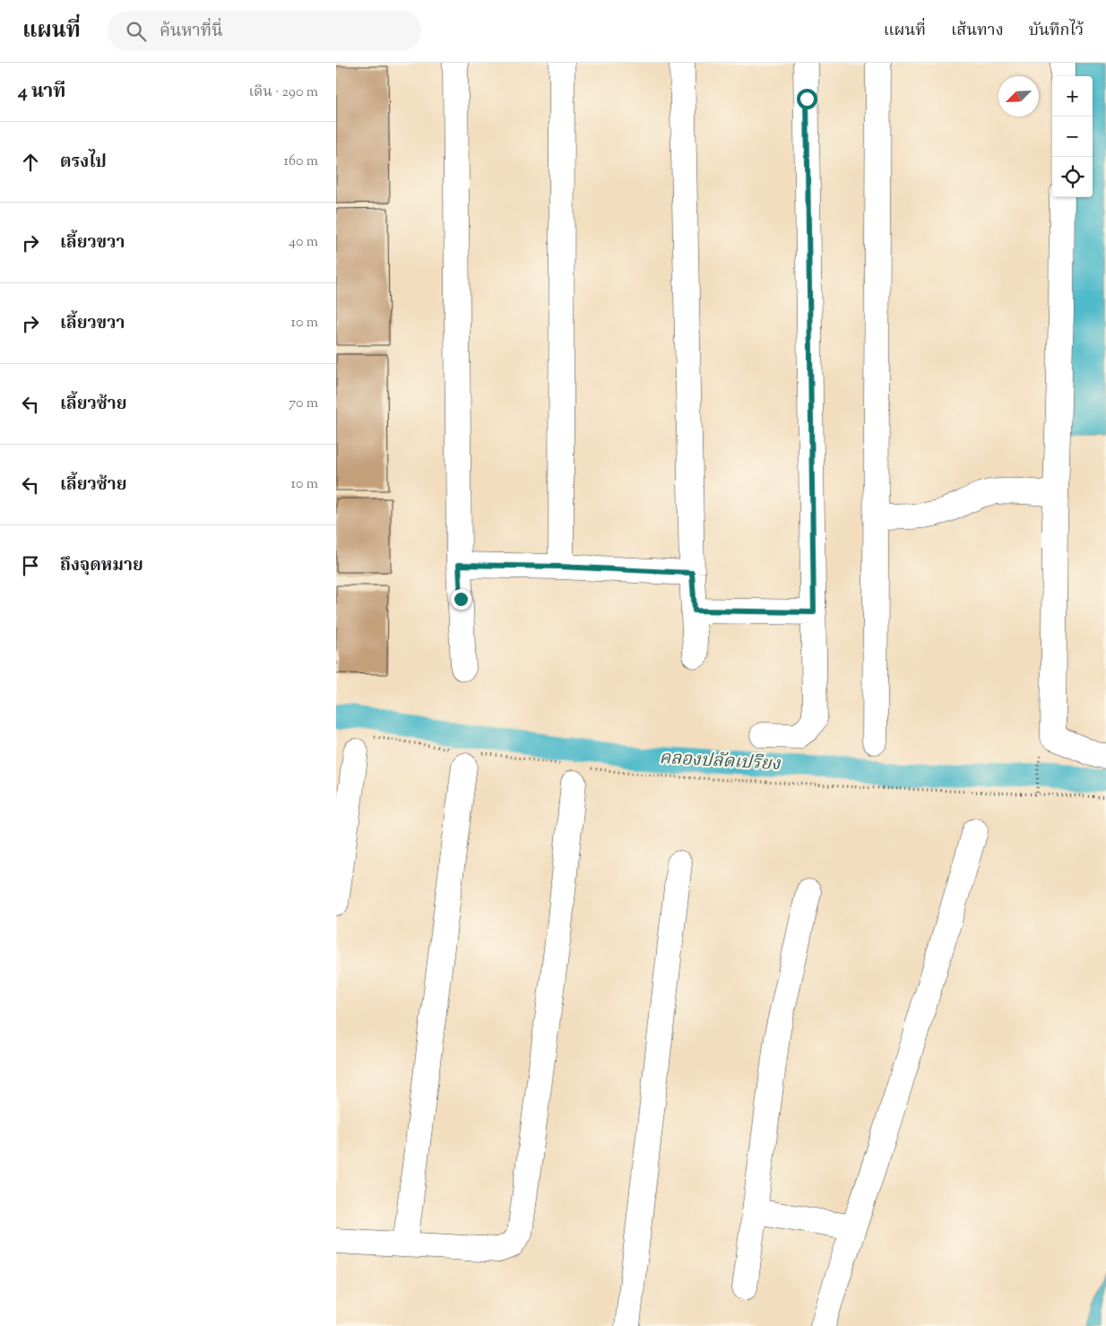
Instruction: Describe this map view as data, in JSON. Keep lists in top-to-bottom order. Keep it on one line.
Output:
{"water":["คลองปลัดเปรียง"],"north":"bottom left","page":{"header":"แผนที่","search":"ค้นหาที่นี่","nav":["แผนที่","เส้นทาง","บันทึกไว้"],"heading":["4 นาที","เดิน · 290 m"],"map_buttons":["+","−"],"list":[["ตรงไป","160 m"],["เลี้ยวขวา","40 m"],["เลี้ยวขวา","10 m"],["เลี้ยวซ้าย","70 m"],["เลี้ยวซ้าย","10 m"],"ถึงจุดหมาย"]}}
